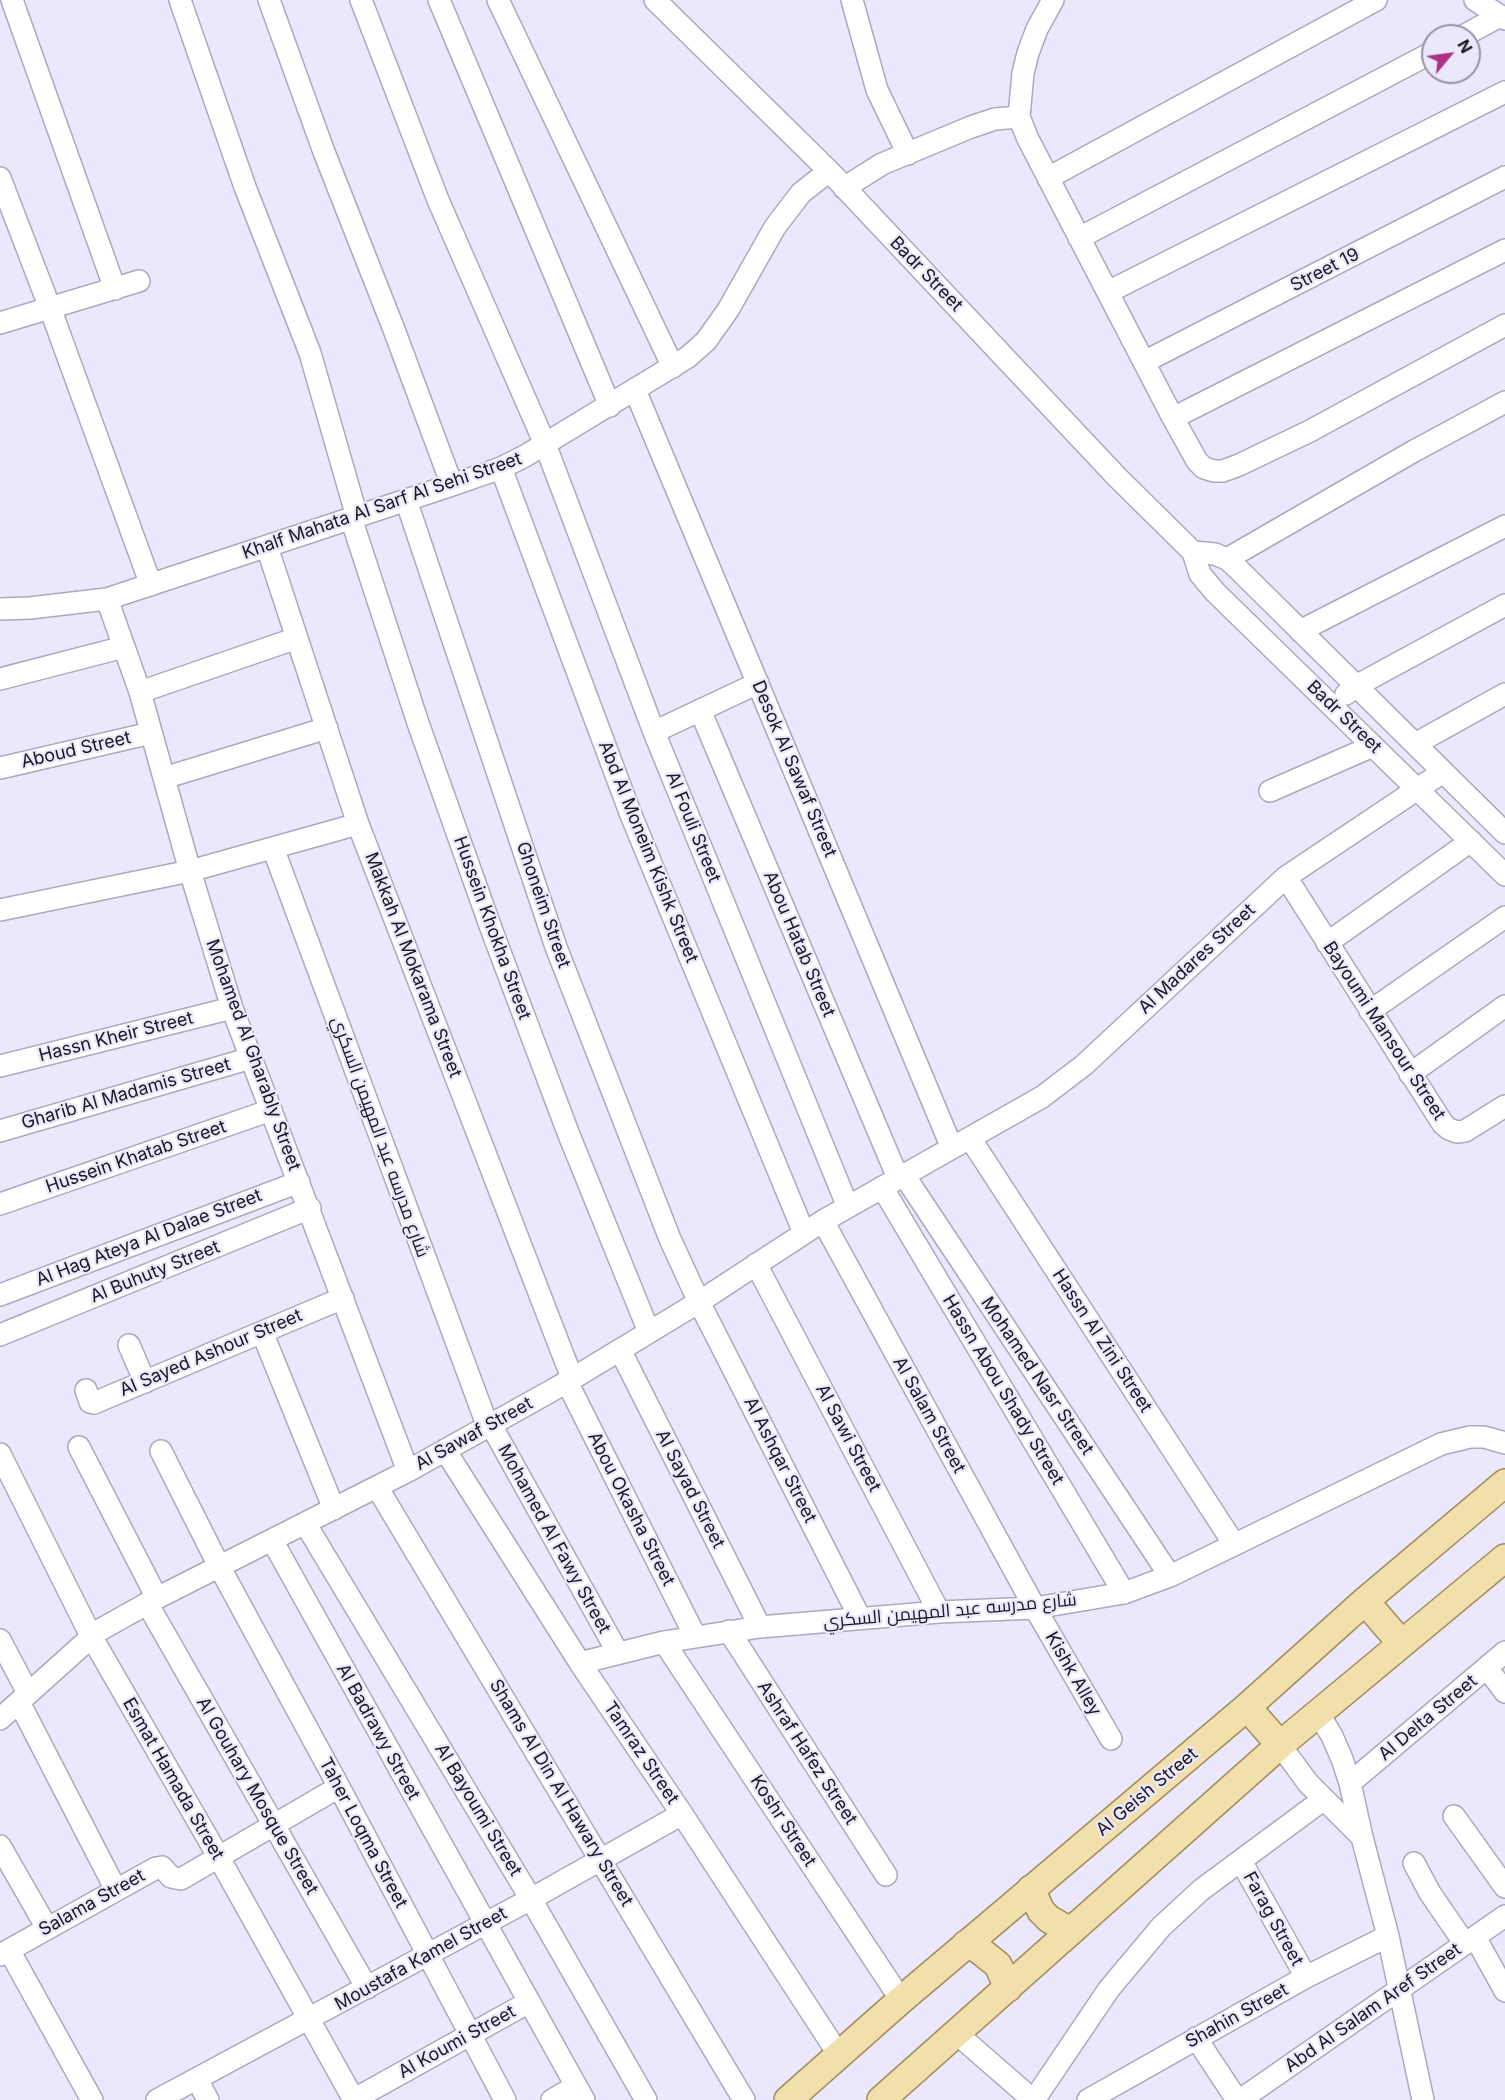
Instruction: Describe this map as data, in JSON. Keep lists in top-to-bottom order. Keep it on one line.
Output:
{"streets":{"main road":["Al Geish Street"],"street":["Street 19","Badr Street","Khalf Mahata Al Sarf Al Sehi Street","Aboud Street","Desok Al Sawaf Street","Al Fouli Street","Abd Al Moneim Kishk Street","Ghoneim Street","Hussein Khokha Street","Abou Hatab Street","Al Madares Street","Makkah Al Mokarama Street","Bayoumi Mansour Street","Hassn Kheir Street","Mohamed Al Gharably Street","Gharib Al Madamis Street","شارع مدرسه عبد المهيمن السكري","Hussein Khatab Street","Al Hag Ateya Al Dalae Street","Al Buhuty Street","Hassn Al Zini Street","Al Sayed Ashour Street","Mohamed Nasr Street","Hassn Abou Shady Street","Al Salam Street","Al Sawaf Street","Al Sawi Street","Al Ashqar Street","Al Sayad Street","Abou Okasha Street","Mohamed Al Fawy Street","Kishk Alley","Al Delta Street","Al Badrawy Street","Tamraz Street","Ashraf Hafez Street","Esmat Hamada Street","Shams Al Din Al Hawary Street","Al Gouhary Mosque Street","Al Bayoumi Street","Koshr Street","Taher Loqma Street","Salama Street","Farag Street","Moustafa Kamel Street","Abd Al Salam Aref Street","Shahin Street","Al Koumi Street"]},"crossings":[["Badr Street","Khalf Mahata Al Sarf Al Sehi Street"],["Badr Street","Al Madares Street"],["Khalf Mahata Al Sarf Al Sehi Street","Desok Al Sawaf Street"],["Khalf Mahata Al Sarf Al Sehi Street","Al Fouli Street"],["Khalf Mahata Al Sarf Al Sehi Street","Abd Al Moneim Kishk Street"],["Khalf Mahata Al Sarf Al Sehi Street","Ghoneim Street"],["Khalf Mahata Al Sarf Al Sehi Street","Hussein Khokha Street"],["Khalf Mahata Al Sarf Al Sehi Street","Makkah Al Mokarama Street"],["Khalf Mahata Al Sarf Al Sehi Street","Mohamed Al Gharably Street"],["Aboud Street","Mohamed Al Gharably Street"],["Desok Al Sawaf Street","Al Madares Street"],["Desok Al Sawaf Street","Hassn Al Zini Street"],["Desok Al Sawaf Street","Al Sawaf Street"],["Al Fouli Street","Al Sawaf Street"],["Abd Al Moneim Kishk Street","Al Sawaf Street"],["Ghoneim Street","Al Sawaf Street"],["Ghoneim Street","Al Ashqar Street"],["Hussein Khokha Street","Al Sawaf Street"],["Abou Hatab Street","Mohamed Nasr Street"],["Abou Hatab Street","Hassn Abou Shady Street"],["Abou Hatab Street","Al Sawaf Street"],["Al Madares Street","Bayoumi Mansour Street"],["Al Madares Street","Hassn Al Zini Street"],["Al Madares Street","Al Sawaf Street"],["Makkah Al Mokarama Street","Al Sawaf Street"],["Makkah Al Mokarama Street","Abou Okasha Street"],["Hassn Kheir Street","Mohamed Al Gharably Street"],["Mohamed Al Gharably Street","Gharib Al Madamis Street"],["Mohamed Al Gharably Street","Hussein Khatab Street"],["Mohamed Al Gharably Street","Al Hag Ateya Al Dalae Street"],["Mohamed Al Gharably Street","Al Buhuty Street"],["Mohamed Al Gharably Street","Al Sayed Ashour Street"],["Mohamed Al Gharably Street","Al Sawaf Street"],["شارع مدرسه عبد المهيمن السكري","Hassn Al Zini Street"],["شارع مدرسه عبد المهيمن السكري","Mohamed Nasr Street"],["شارع مدرسه عبد المهيمن السكري","Hassn Abou Shady Street"],["شارع مدرسه عبد المهيمن السكري","Al Salam Street"],["شارع مدرسه عبد المهيمن السكري","Al Sawaf Street"],["شارع مدرسه عبد المهيمن السكري","Al Sawi Street"],["شارع مدرسه عبد المهيمن السكري","Al Ashqar Street"],["شارع مدرسه عبد المهيمن السكري","Al Sayad Street"],["شارع مدرسه عبد المهيمن السكري","Abou Okasha Street"],["شارع مدرسه عبد المهيمن السكري","Mohamed Al Fawy Street"],["شارع مدرسه عبد المهيمن السكري","Kishk Alley"],["شارع مدرسه عبد المهيمن السكري","Tamraz Street"],["شارع مدرسه عبد المهيمن السكري","Ashraf Hafez Street"],["شارع مدرسه عبد المهيمن السكري","Koshr Street"],["Hassn Al Zini Street","Al Sawaf Street"],["Mohamed Nasr Street","Hassn Abou Shady Street"],["Mohamed Nasr Street","Al Sawaf Street"],["Hassn Abou Shady Street","Al Sawaf Street"],["Al Salam Street","Al Sawaf Street"],["Al Salam Street","Kishk Alley"],["Al Sawaf Street","Al Sawi Street"],["Al Sawaf Street","Al Ashqar Street"],["Al Sawaf Street","Al Sayad Street"],["Al Sawaf Street","Abou Okasha Street"],["Al Sawaf Street","Mohamed Al Fawy Street"],["Al Sawaf Street","Al Badrawy Street"],["Al Sawaf Street","Tamraz Street"],["Al Sawaf Street","Esmat Hamada Street"],["Al Sawaf Street","Shams Al Din Al Hawary Street"],["Al Sawaf Street","Al Gouhary Mosque Street"],["Al Sawaf Street","Al Bayoumi Street"],["Al Sawaf Street","Taher Loqma Street"],["Al Badrawy Street","Moustafa Kamel Street"],["Al Badrawy Street","Al Koumi Street"],["Tamraz Street","Al Geish Street"],["Tamraz Street","Moustafa Kamel Street"],["Esmat Hamada Street","Salama Street"],["Esmat Hamada Street","Moustafa Kamel Street"],["Esmat Hamada Street","Al Koumi Street"],["Al Geish Street","Koshr Street"],["Shams Al Din Al Hawary Street","Moustafa Kamel Street"],["Al Gouhary Mosque Street","Salama Street"],["Al Gouhary Mosque Street","Moustafa Kamel Street"],["Al Bayoumi Street","Moustafa Kamel Street"],["Taher Loqma Street","Salama Street"],["Taher Loqma Street","Moustafa Kamel Street"],["Taher Loqma Street","Al Koumi Street"],["Farag Street","Shahin Street"]],"north":"top right"}
